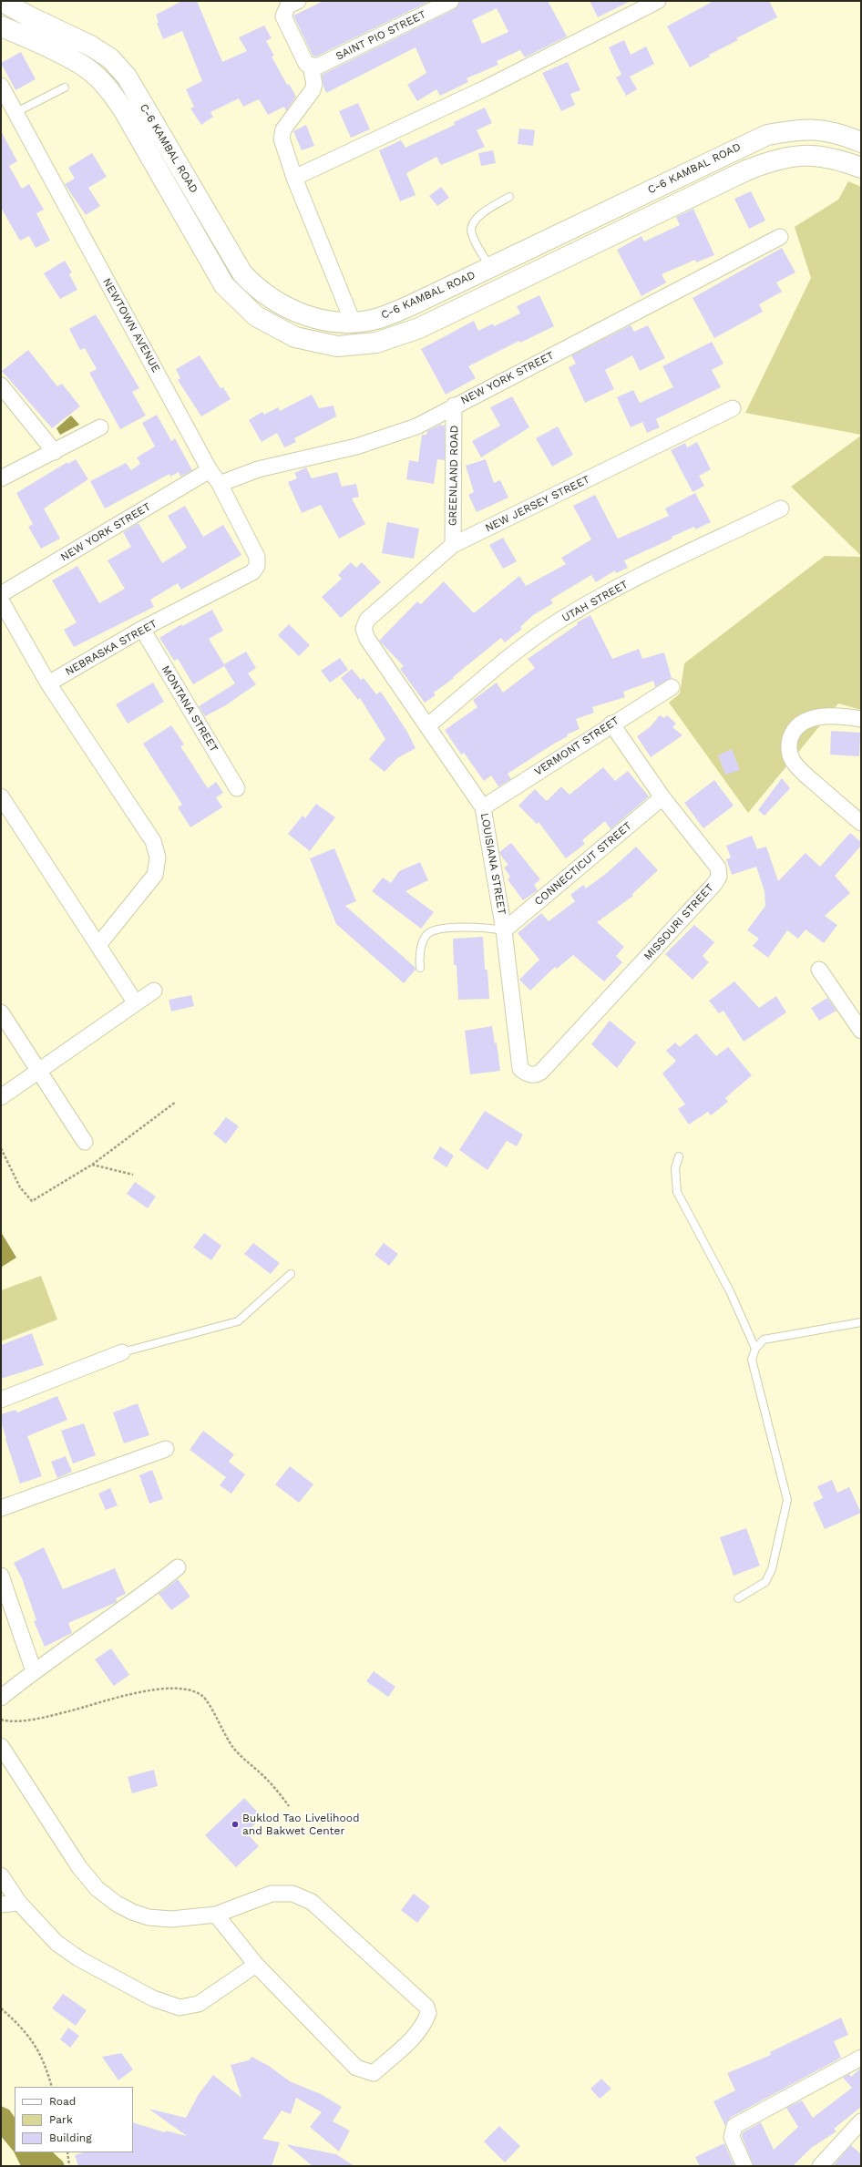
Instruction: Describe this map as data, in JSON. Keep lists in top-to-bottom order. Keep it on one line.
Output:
{"streets":{"main road":["C-6 KAMBAL ROAD"],"street":["SAINT PIO STREET","NEWTOWN AVENUE","NEW YORK STREET","GREENLAND ROAD","NEW JERSEY STREET","UTAH STREET","NEBRASKA STREET","MONTANA STREET","VERMONT STREET","LOUISIANA STREET","CONNECTICUT STREET","MISSOURI STREET"]},"crossings":[["NEWTOWN AVENUE","NEW YORK STREET"],["NEWTOWN AVENUE","NEBRASKA STREET"],["NEW YORK STREET","GREENLAND ROAD"],["GREENLAND ROAD","NEW JERSEY STREET"],["NEW JERSEY STREET","LOUISIANA STREET"],["UTAH STREET","LOUISIANA STREET"],["NEBRASKA STREET","MONTANA STREET"],["VERMONT STREET","LOUISIANA STREET"],["VERMONT STREET","MISSOURI STREET"],["LOUISIANA STREET","CONNECTICUT STREET"],["LOUISIANA STREET","MISSOURI STREET"],["CONNECTICUT STREET","MISSOURI STREET"]],"places":["Buklod Tao Livelihood and Bakwet Center"],"legend":["Road","Park","Building"]}
